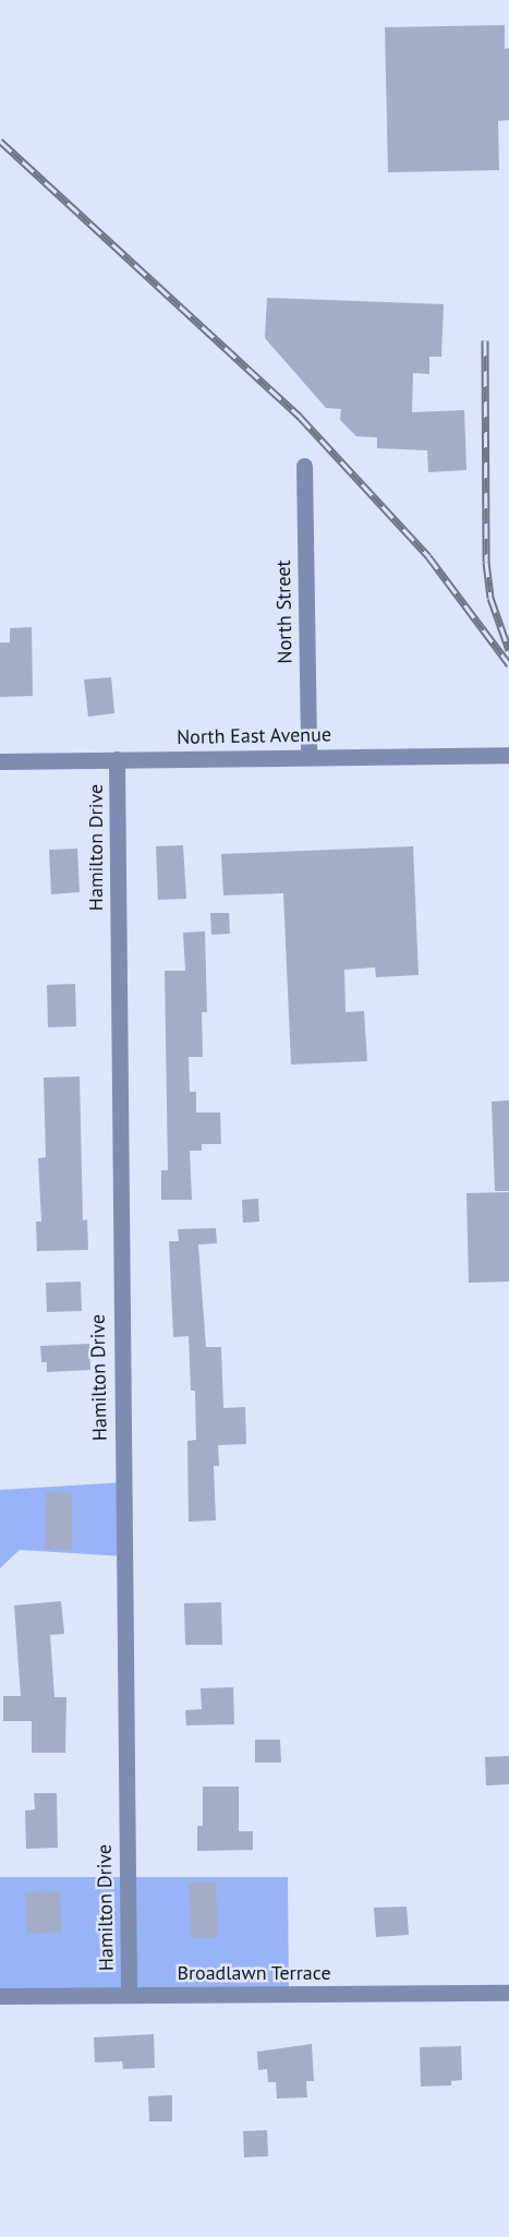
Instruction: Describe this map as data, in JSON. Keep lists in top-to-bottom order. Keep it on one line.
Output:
{"streets":{"street":["North Street","North East Avenue","Hamilton Drive","Broadlawn Terrace"]},"crossings":[["North Street","North East Avenue"],["North East Avenue","Hamilton Drive"],["Hamilton Drive","Broadlawn Terrace"]]}
